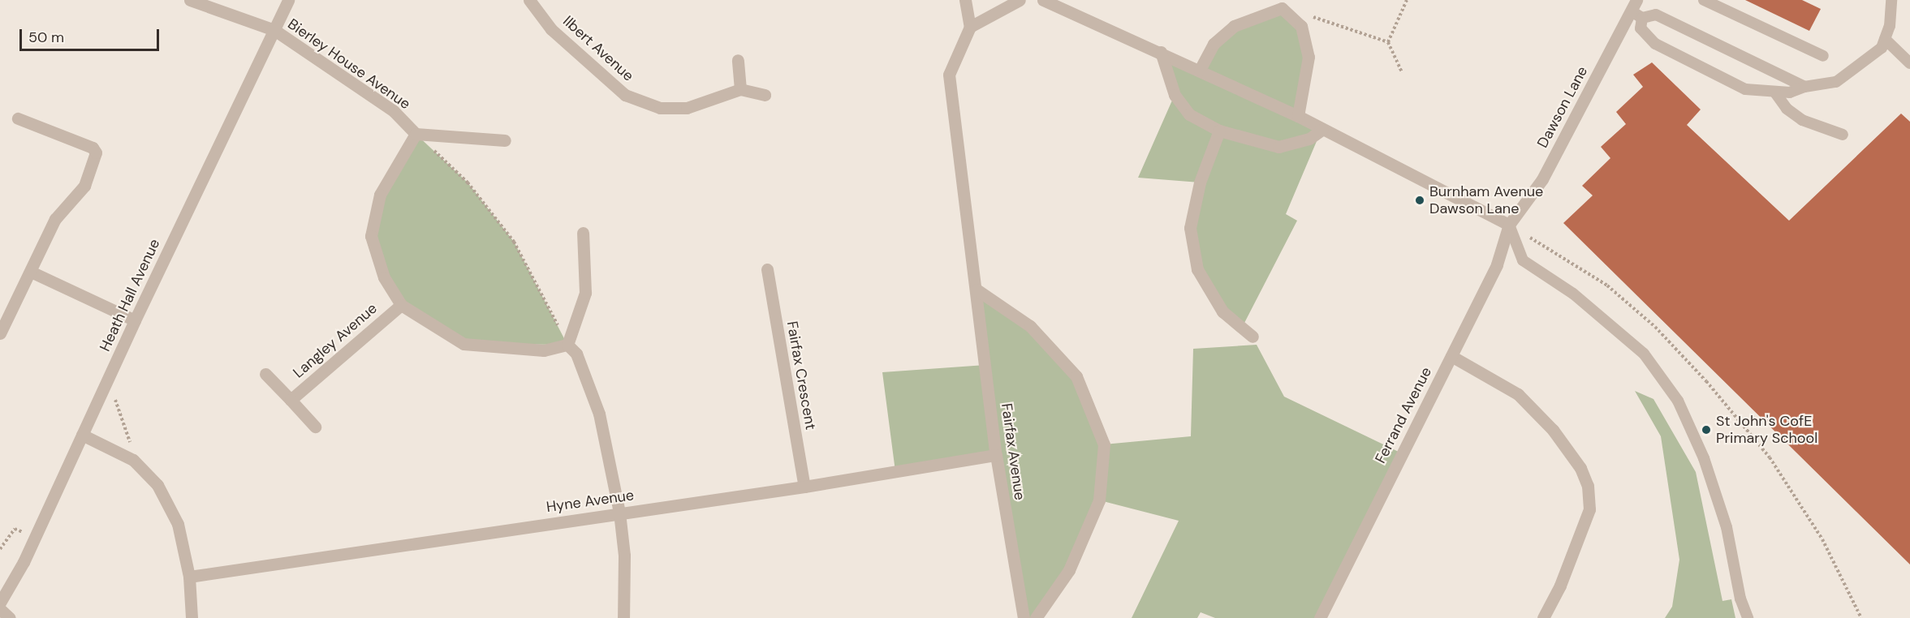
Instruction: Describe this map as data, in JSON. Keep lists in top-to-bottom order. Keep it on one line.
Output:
{"streets":{"street":["Ilbert Avenue","Bierley House Avenue","Dawson Lane","Heath Hall Avenue","Langley Avenue","Fairfax Crescent","Ferrand Avenue","Fairfax Avenue","Hyne Avenue"]},"crossings":[["Bierley House Avenue","Heath Hall Avenue"],["Dawson Lane","Ferrand Avenue"],["Fairfax Crescent","Hyne Avenue"],["Fairfax Avenue","Hyne Avenue"]],"places":["Burnham Avenue Dawson Lane","St John's CofE Primary School"],"scale_bar":"50 m"}
